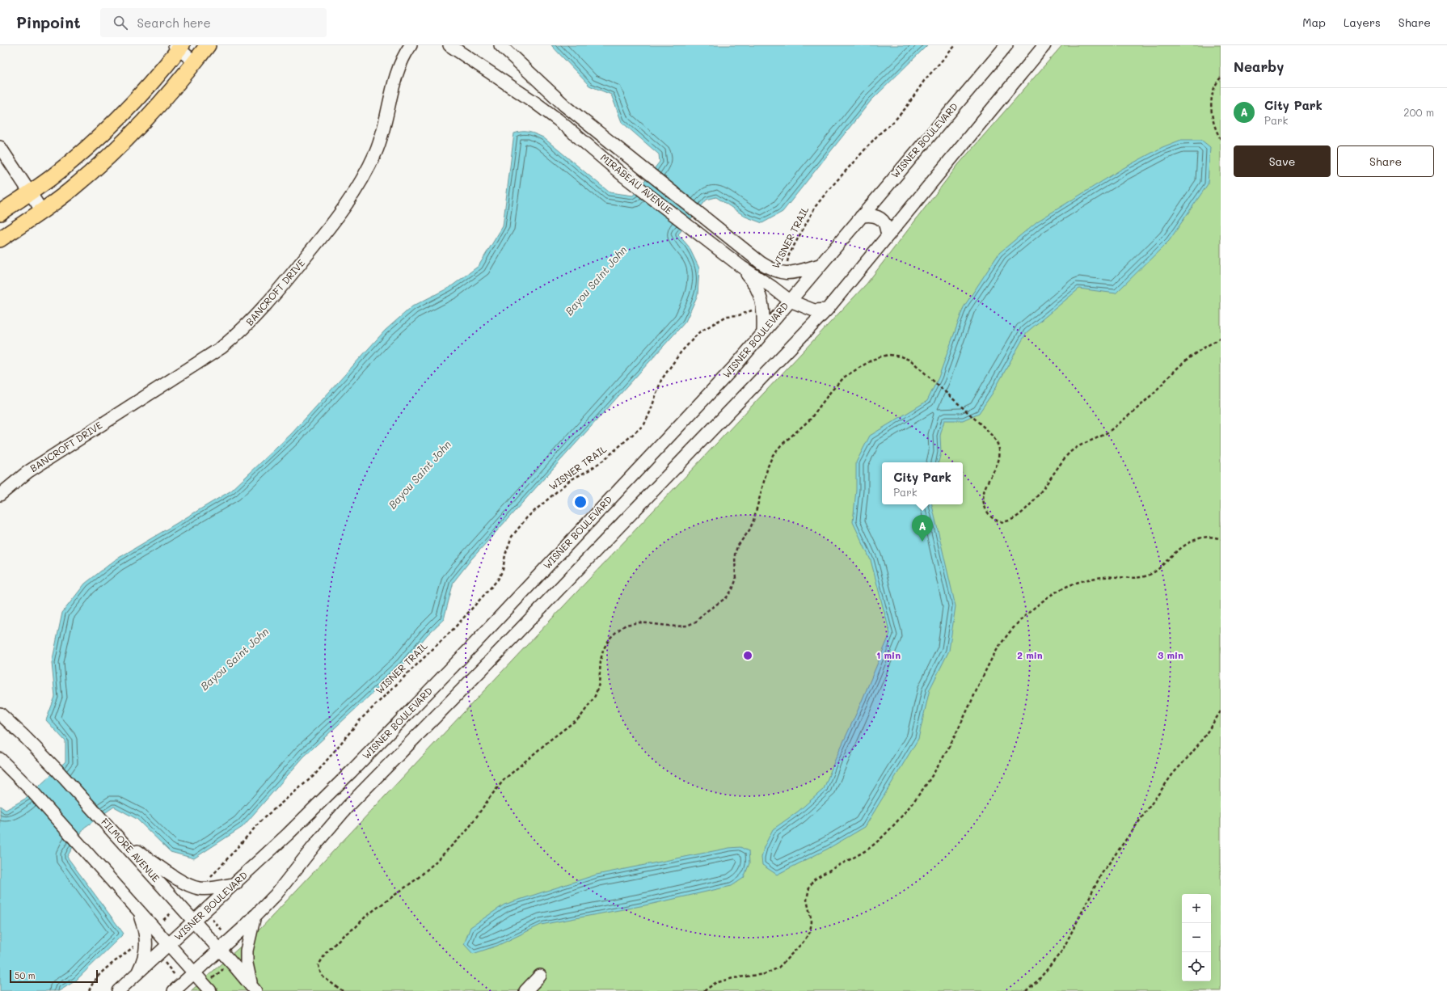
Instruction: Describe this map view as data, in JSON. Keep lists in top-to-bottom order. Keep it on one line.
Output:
{"streets":{"street":["WISNER BOULEVARD","MIRABEAU AVENUE","BANCROFT DRIVE","FILMORE AVENUE"],"path":["WISNER TRAIL"]},"crossings":[["WISNER BOULEVARD","MIRABEAU AVENUE"],["WISNER BOULEVARD","FILMORE AVENUE"],["MIRABEAU AVENUE","WISNER TRAIL"]],"water":["Bayou Saint John"],"scale_bar":"50 m","page":{"header":"Pinpoint","search":"Search here","nav":["Map","Layers","Share"],"heading":"Nearby","list":[{"mark":"A","name":"City Park","note":"Park","value":"200 m"}],"buttons":["Save","Share"],"popup":["City Park","Park"],"pins":"A","map_buttons":["+","−"],"scale":"50 m"},"rings":["1 min","2 min","3 min"]}
